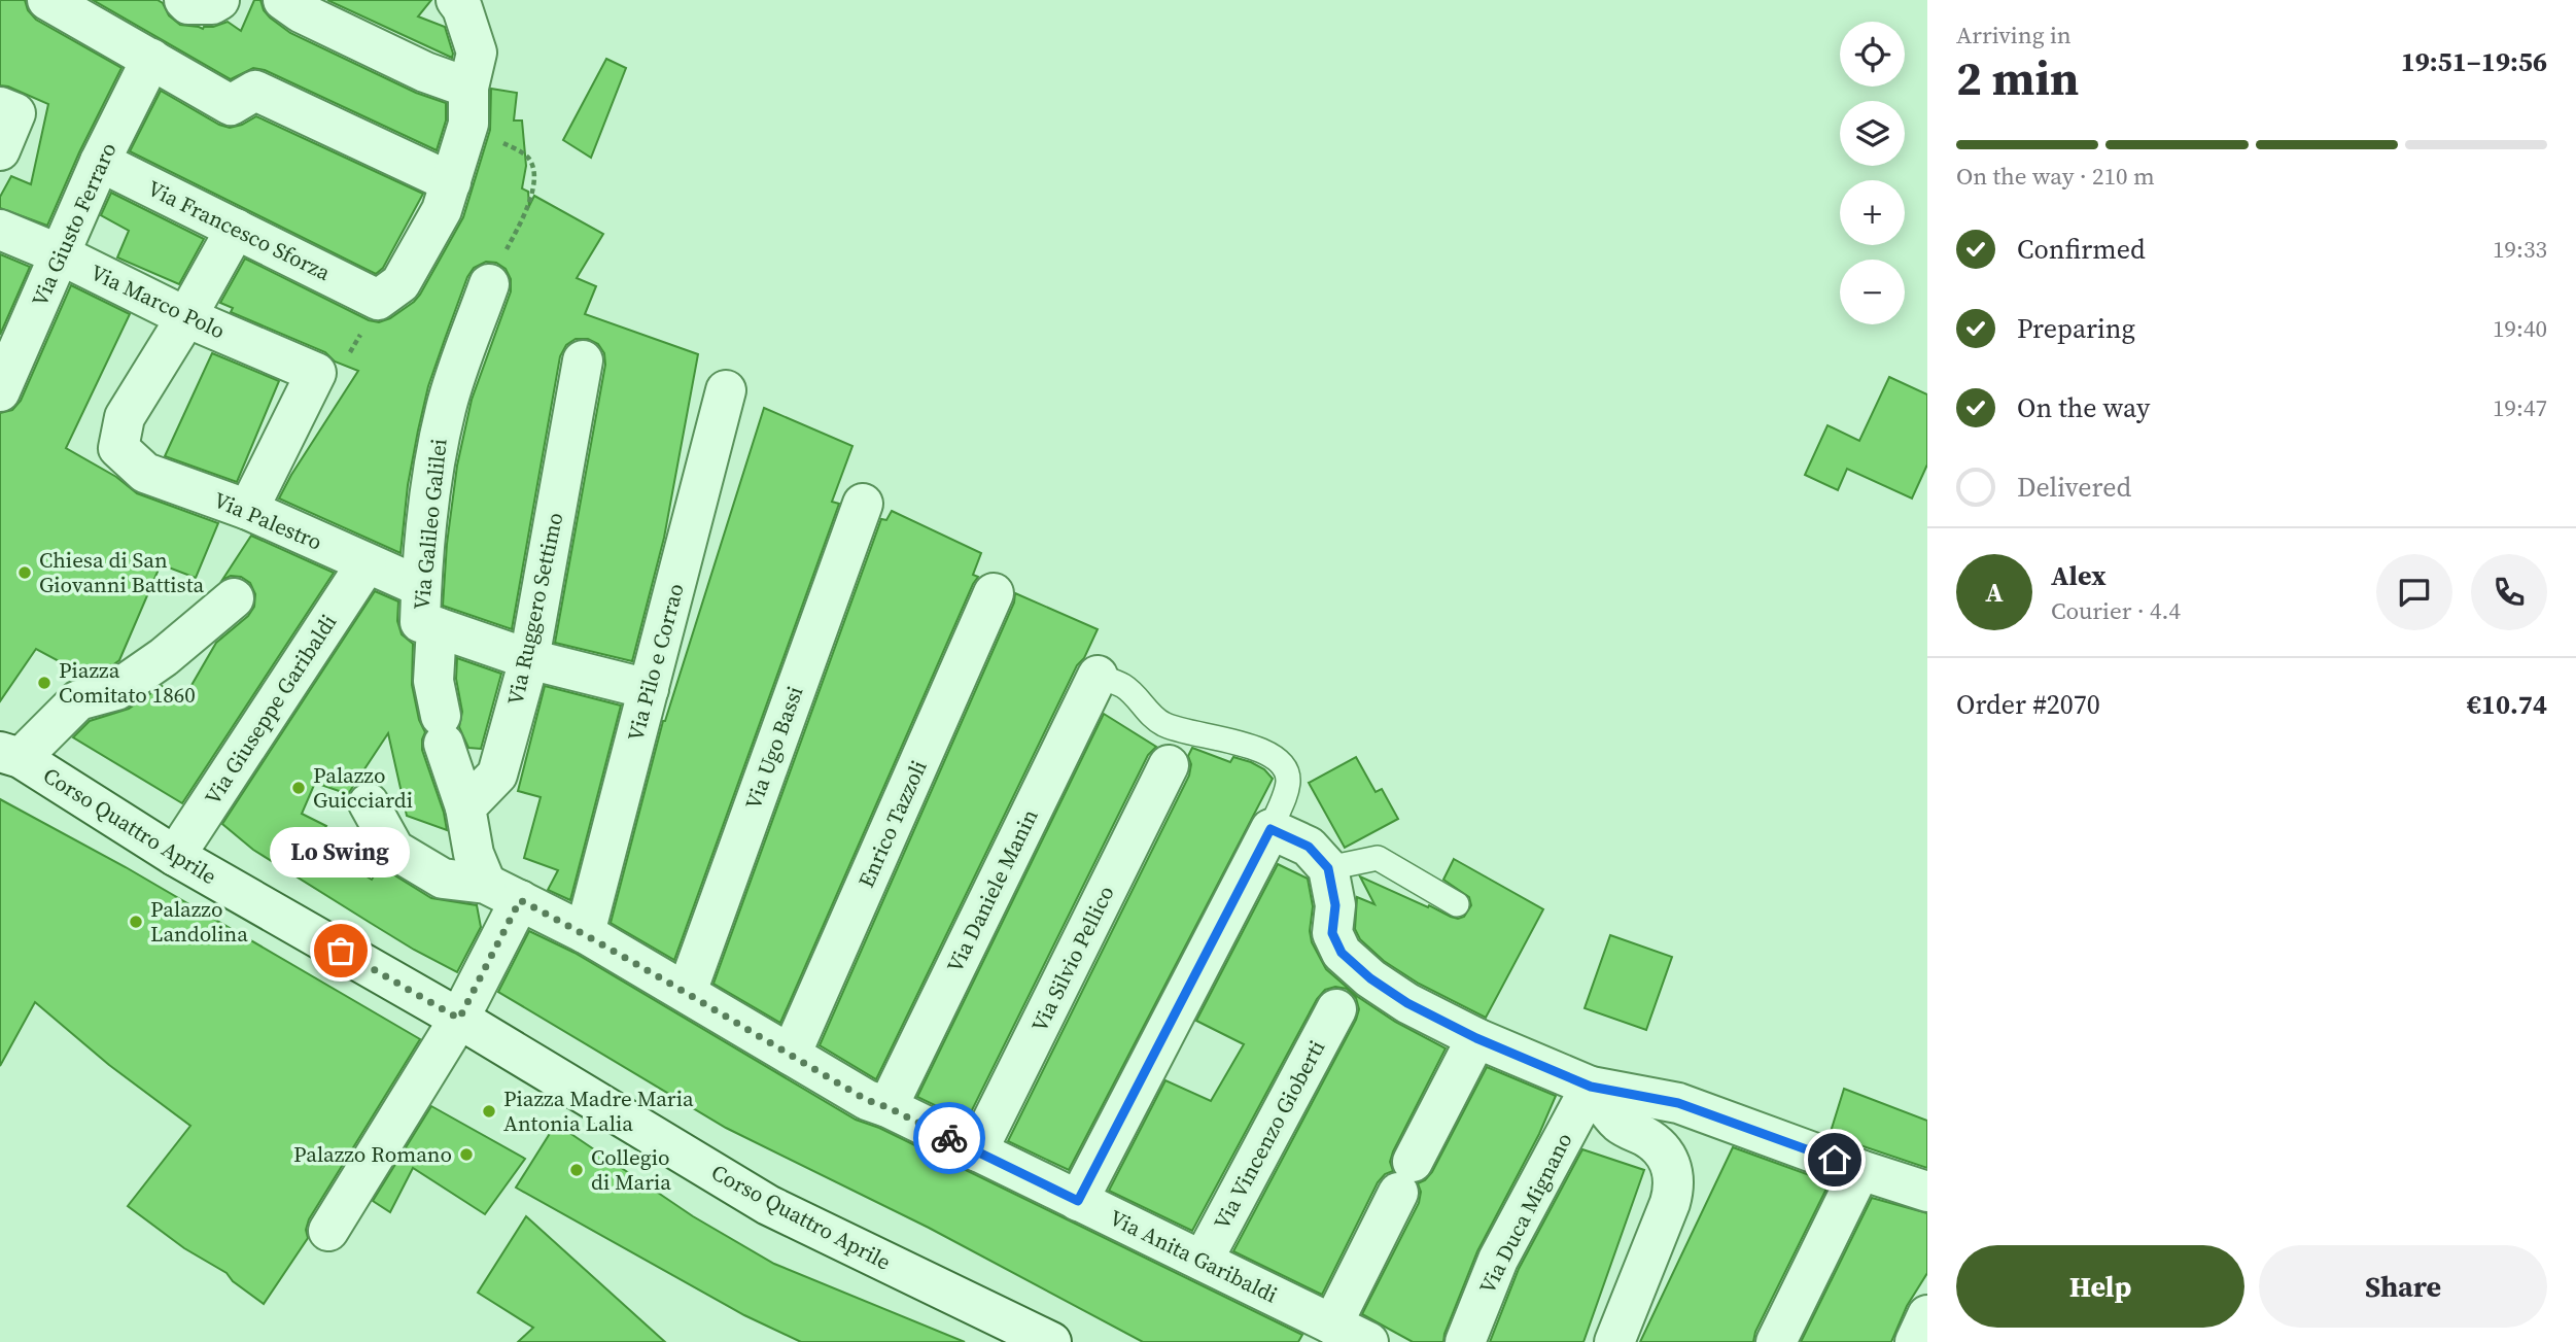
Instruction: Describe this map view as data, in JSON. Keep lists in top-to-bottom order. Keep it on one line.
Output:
{"streets":{"street":["Via Giusto Ferraro","Via Francesco Sforza","Via Marco Polo","Via Palestro","Via Galileo Galilei","Via Ruggero Settimo","Via Pilo e Corrao","Via Giuseppe Garibaldi","Via Ugo Bassi","Enrico Tazzoli","Corso Quattro Aprile","Via Daniele Manin","Via Silvio Pellico","Via Vincenzo Gioberti","Via Duca Mignano","Via Anita Garibaldi"]},"crossings":[["Via Giusto Ferraro","Via Francesco Sforza"],["Via Giusto Ferraro","Via Marco Polo"],["Via Marco Polo","Via Palestro"],["Via Palestro","Via Galileo Galilei"],["Via Palestro","Via Giuseppe Garibaldi"],["Via Galileo Galilei","Via Ruggero Settimo"],["Via Pilo e Corrao","Via Anita Garibaldi"],["Via Giuseppe Garibaldi","Corso Quattro Aprile"],["Via Ugo Bassi","Via Anita Garibaldi"],["Enrico Tazzoli","Via Anita Garibaldi"],["Via Daniele Manin","Via Anita Garibaldi"],["Via Silvio Pellico","Via Anita Garibaldi"],["Via Vincenzo Gioberti","Via Anita Garibaldi"]],"places":["Chiesa di San Giovanni Battista","Piazza Comitato 1860","Palazzo Guicciardi","Palazzo Landolina","Lo Swing","Piazza Madre Maria Antonia Lalia","Palazzo Romano","Collegio di Maria"],"page":{"heading":["2 min","Arriving in","19:51–19:56"],"panel":["Alex","Courier · 4.4","Order #2070","€10.74"],"map_buttons":["+","−"],"bar":"On the way · 210 m","list":[["Confirmed","19:33"],["Preparing","19:40"],["On the way","19:47"],"Delivered"],"round":"A","bubble":"Lo Swing","buttons":["Help","Share"]}}
